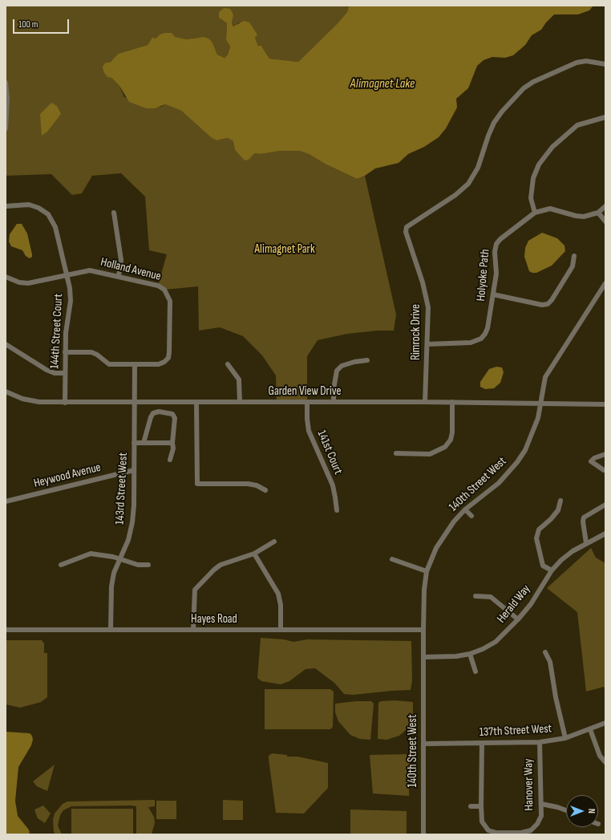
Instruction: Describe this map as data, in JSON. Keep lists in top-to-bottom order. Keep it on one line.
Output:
{"streets":{"street":["Holland Avenue","Holyoke Path","144th Street Court","Rimrock Drive","Garden View Drive","141st Court","Heywood Avenue","140th Street West","143rd Street West","Herald Way","Hayes Road","137th Street West","Hanover Way"]},"crossings":[["Holland Avenue","144th Street Court"],["Holland Avenue","143rd Street West"],["Holyoke Path","Rimrock Drive"],["144th Street Court","Garden View Drive"],["Rimrock Drive","Garden View Drive"],["Garden View Drive","141st Court"],["Garden View Drive","140th Street West"],["Garden View Drive","143rd Street West"],["Heywood Avenue","143rd Street West"],["140th Street West","Herald Way"],["140th Street West","Hayes Road"],["140th Street West","137th Street West"],["143rd Street West","Hayes Road"],["137th Street West","Hanover Way"]],"water":["Alimagnet Lake"],"parks":["Alimagnet Park"],"scale_bar":"100 m","north":"right"}
